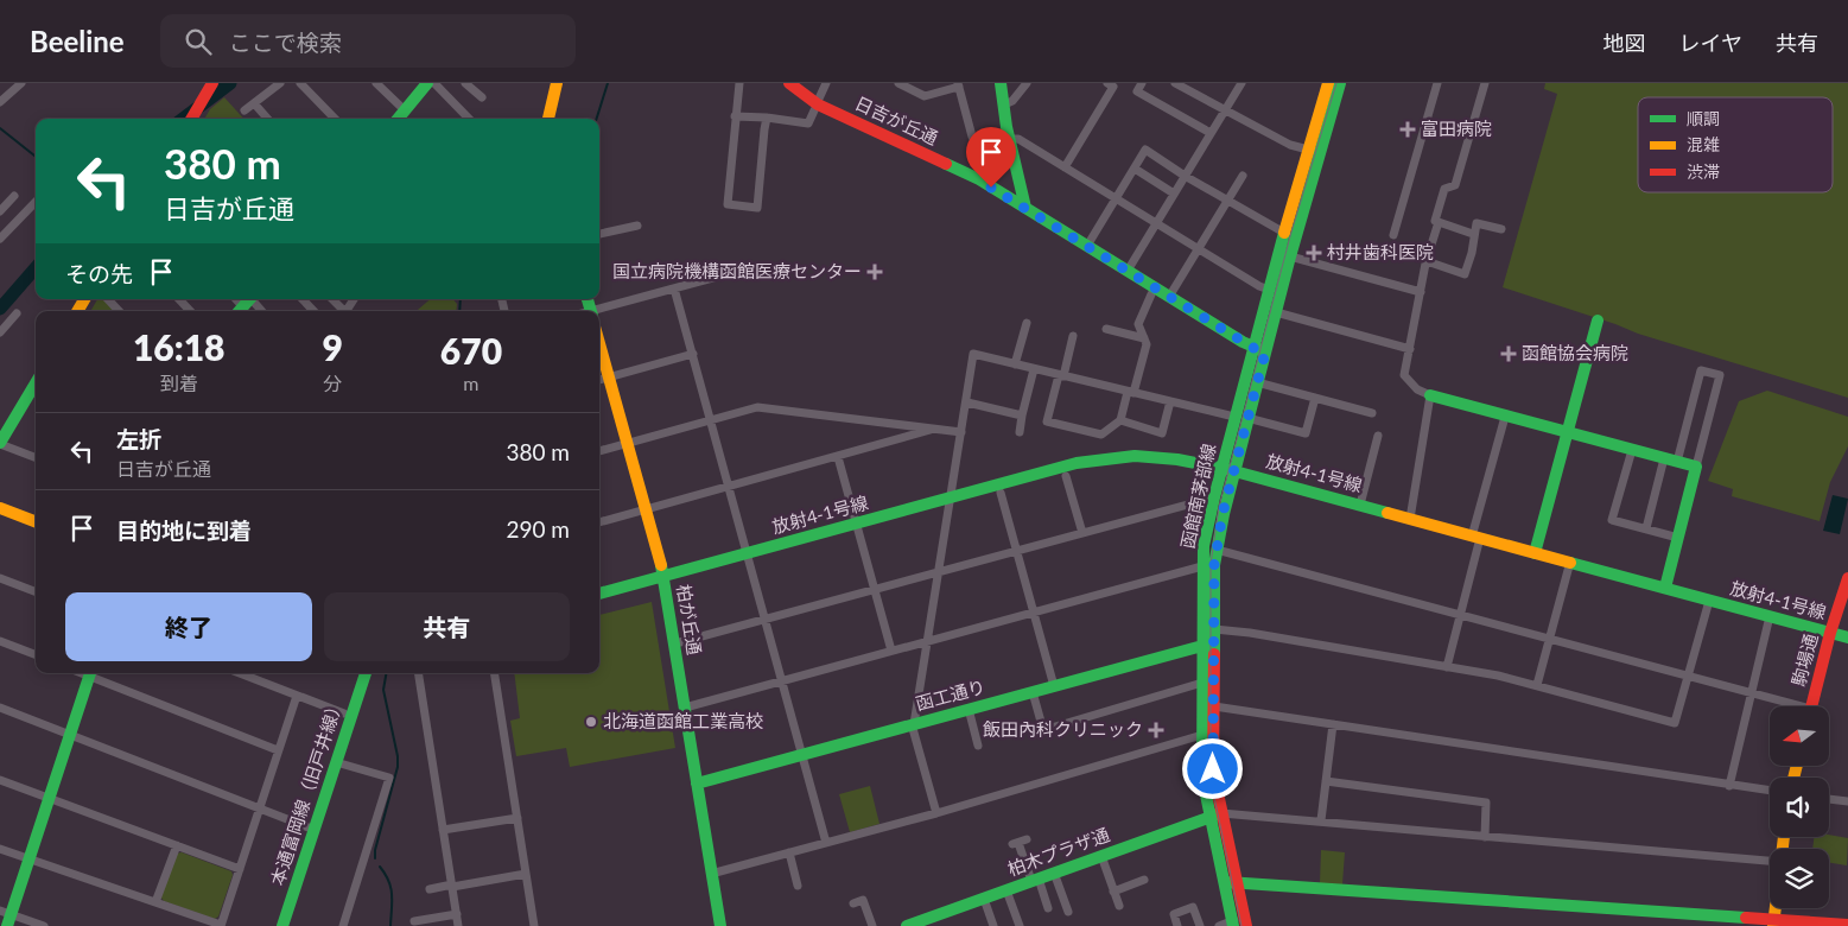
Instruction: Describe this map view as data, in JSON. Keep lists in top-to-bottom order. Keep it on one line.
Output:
{"streets":{"street":["日吉が丘通","放射4-1号線","函館南茅部線","柏が丘通","駒場通","函工通り","本通富岡線（旧戸井線）","柏木プラザ通"]},"crossings":[["日吉が丘通","函館南茅部線"],["放射4-1号線","函館南茅部線"],["放射4-1号線","柏が丘通"],["放射4-1号線","駒場通"],["函館南茅部線","函工通り"],["函館南茅部線","柏木プラザ通"],["柏が丘通","函工通り"]],"places":{"health":["富田病院","村井歯科医院","国立病院機構函館医療センター","函館協会病院","飯田內科クリニック"],"other":["北海道函館工業高校"]},"legend":["順調","混雑","渋滞"],"north":"left","page":{"header":"Beeline","search":"ここで検索","nav":["地図","レイヤ","共有"],"turn":["380 m","日吉が丘通"],"then":"その先","eta":["16:18","到着","9","分","670","m"],"list":[{"name":"左折","note":"日吉が丘通","value":"380 m"},{"name":"目的地に到着","value":"290 m"}],"buttons":["終了","共有"]}}
